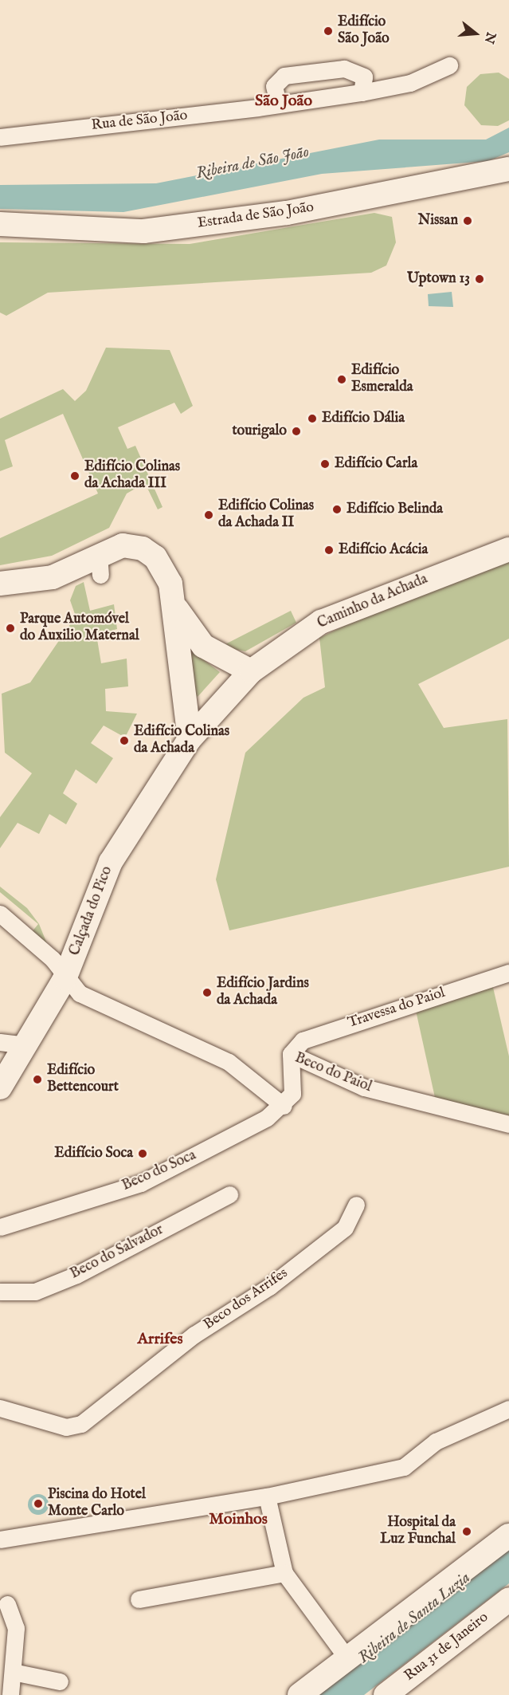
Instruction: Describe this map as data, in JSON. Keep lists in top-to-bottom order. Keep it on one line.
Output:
{"streets":{"street":["Rua de São João","Estrada de São João","Caminho da Achada","Calçada do Pico","Travessa do Paiol","Beco do Paiol","Beco do Soca","Beco do Salvador","Beco dos Arrifes","Rua 31 de Janeiro"]},"crossings":[["Caminho da Achada","Calçada do Pico"],["Travessa do Paiol","Beco do Paiol"],["Beco do Paiol","Beco do Soca"]],"districts":["São João","Arrifes","Moinhos"],"water":["Ribeira de São João","Ribeira de Santa Luzia"],"places":["Edifício São João","Nissan","Uptown 13","Edifício Esmeralda","Edifício Dália","tourigalo","Edifício Carla","Edifício Colinas da Achada III","Edifício Belinda","Edifício Colinas da Achada II","Edifício Acácia","Parque Automóvel do Auxilio Maternal","Edifício Colinas da Achada","Edifício Jardins da Achada","Edifício Bettencourt","Edifício Soca","Piscina do Hotel Monte Carlo","Hospital da Luz Funchal"],"north":"right"}
